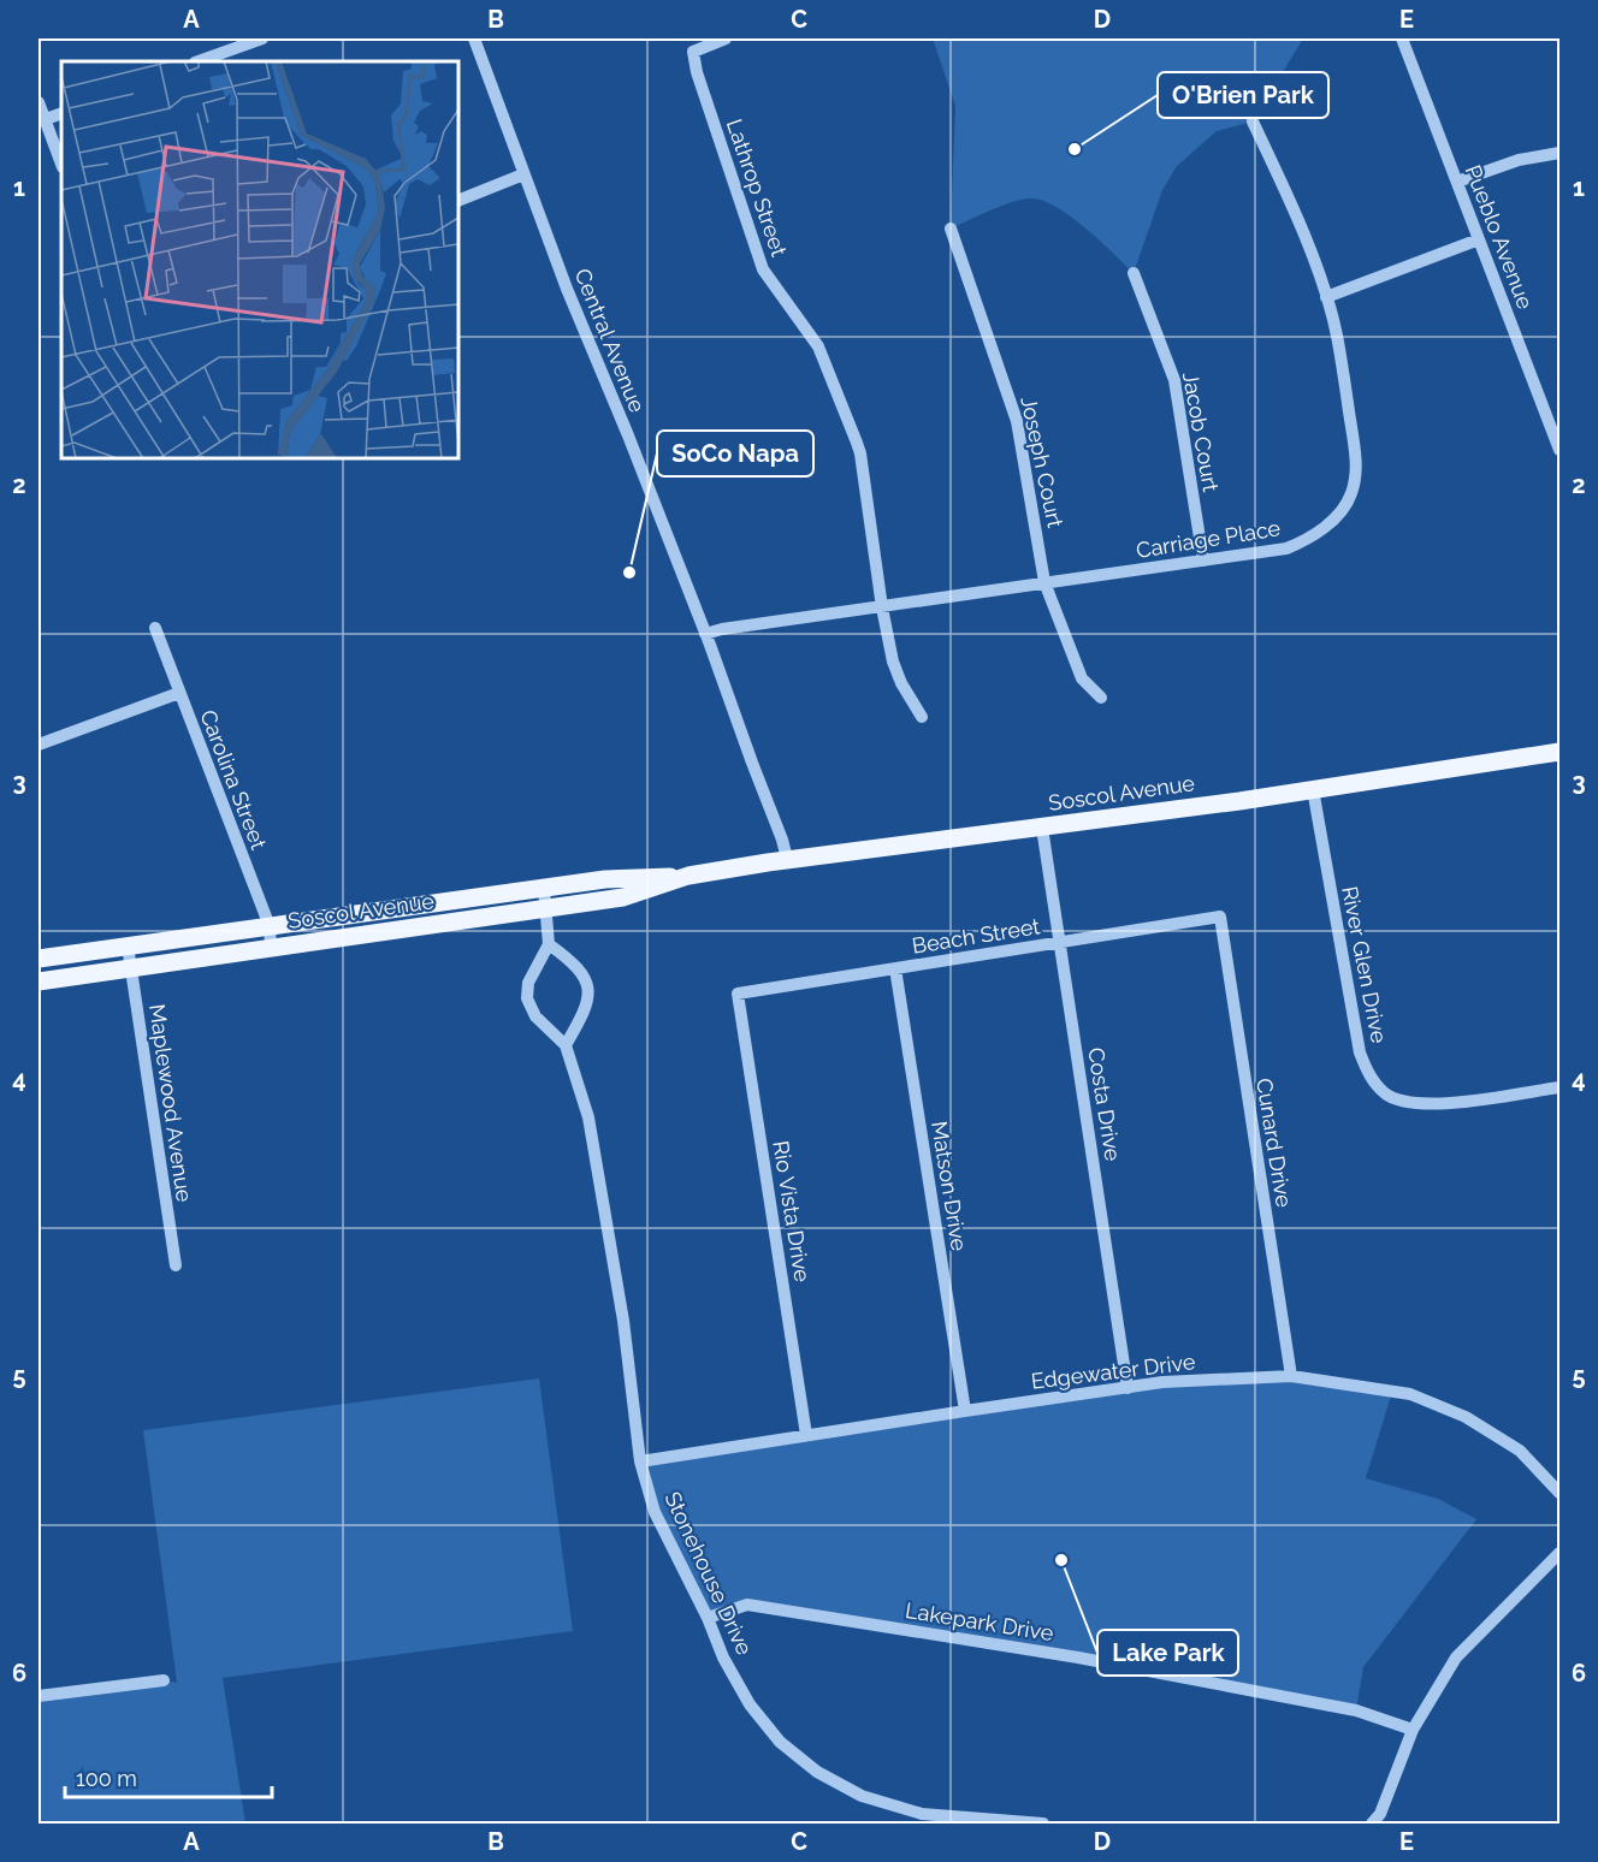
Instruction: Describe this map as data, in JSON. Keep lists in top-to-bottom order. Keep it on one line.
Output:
{"streets":{"main road":["Soscol Avenue"],"street":["Lathrop Street","Pueblo Avenue","Central Avenue","Jacob Court","Joseph Court","Carriage Place","Carolina Street","Beach Street","River Glen Drive","Maplewood Avenue","Costa Drive","Cunard Drive","Matson Drive","Rio Vista Drive","Edgewater Drive","Stonehouse Drive","Lakepark Drive"]},"crossings":[["Lathrop Street","Carriage Place"],["Central Avenue","Carriage Place"],["Central Avenue","Soscol Avenue"],["Jacob Court","Carriage Place"],["Joseph Court","Carriage Place"],["Carolina Street","Soscol Avenue"],["Soscol Avenue","River Glen Drive"],["Soscol Avenue","Maplewood Avenue"],["Soscol Avenue","Costa Drive"],["Beach Street","Costa Drive"],["Beach Street","Cunard Drive"],["Beach Street","Matson Drive"],["Beach Street","Rio Vista Drive"],["Costa Drive","Edgewater Drive"],["Cunard Drive","Edgewater Drive"],["Matson Drive","Edgewater Drive"],["Rio Vista Drive","Edgewater Drive"],["Edgewater Drive","Stonehouse Drive"],["Stonehouse Drive","Lakepark Drive"]],"places":["O'Brien Park","SoCo Napa","Lake Park"],"scale_bar":"100 m","grid":{"columns":["A","B","C","D","E"],"rows":["1","2","3","4","5","6"]}}
